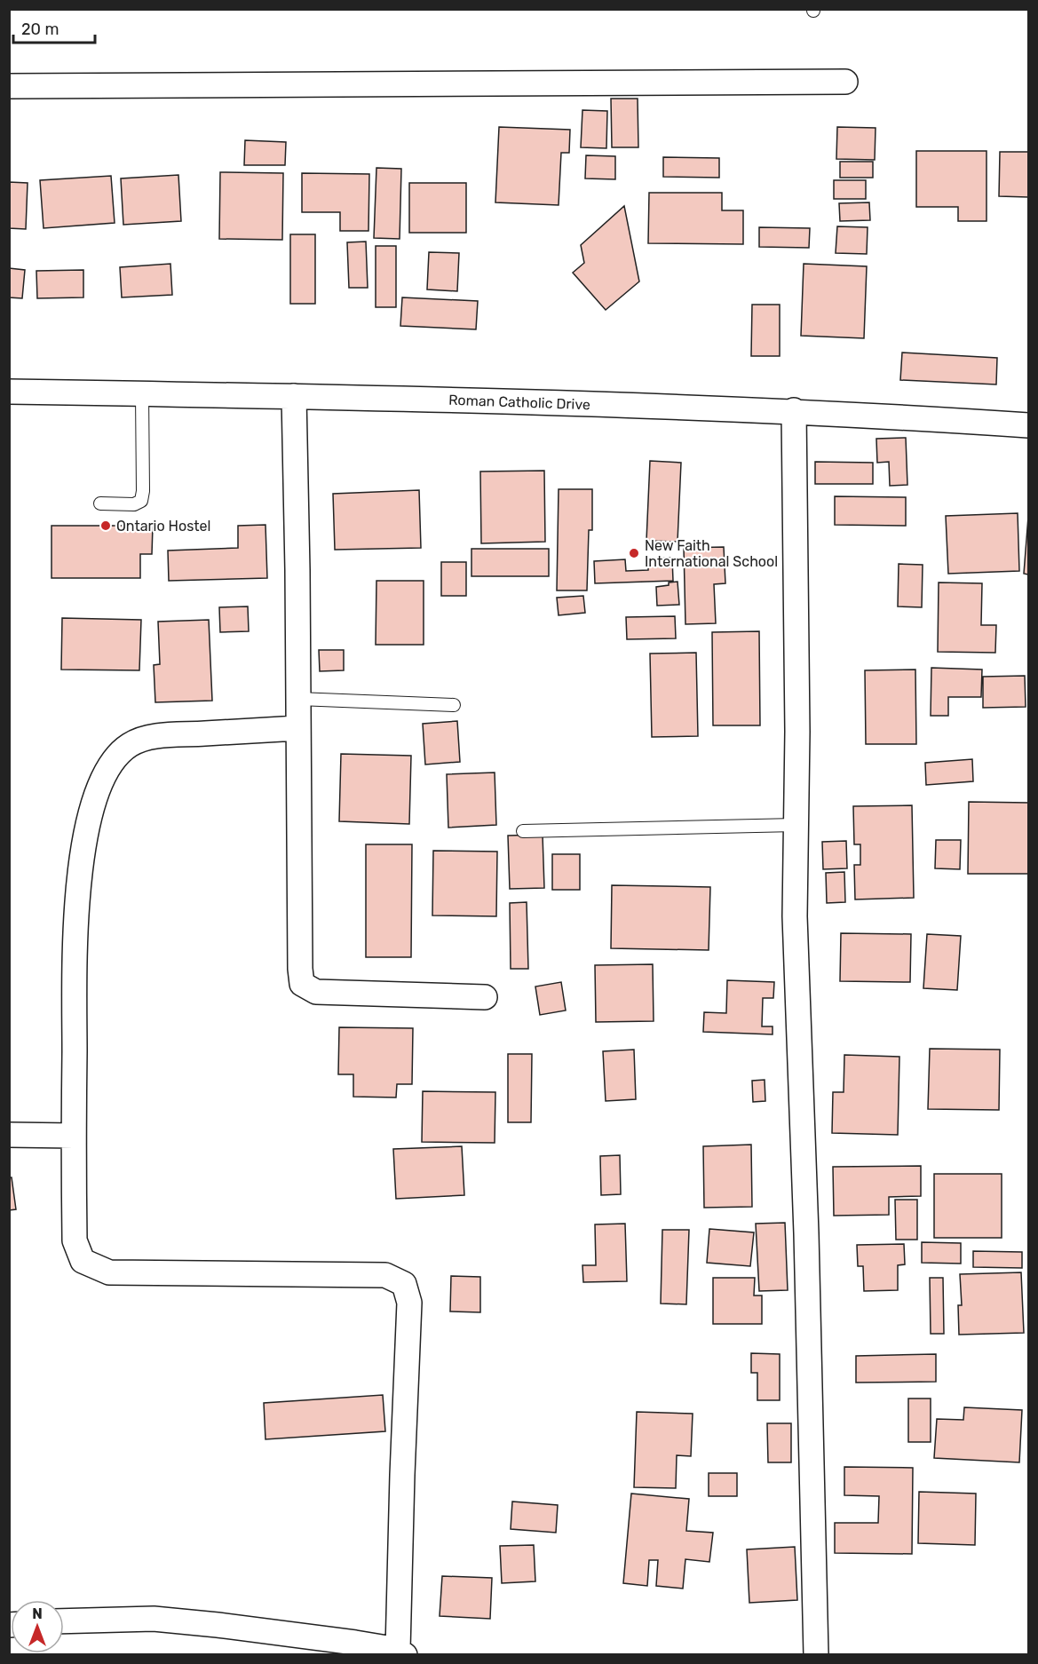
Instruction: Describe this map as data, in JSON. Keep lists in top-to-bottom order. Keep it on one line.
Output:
{"streets":{"street":["Roman Catholic Drive"]},"places":["Ontario Hostel","New Faith International School"],"scale_bar":"20 m","north":"top"}
